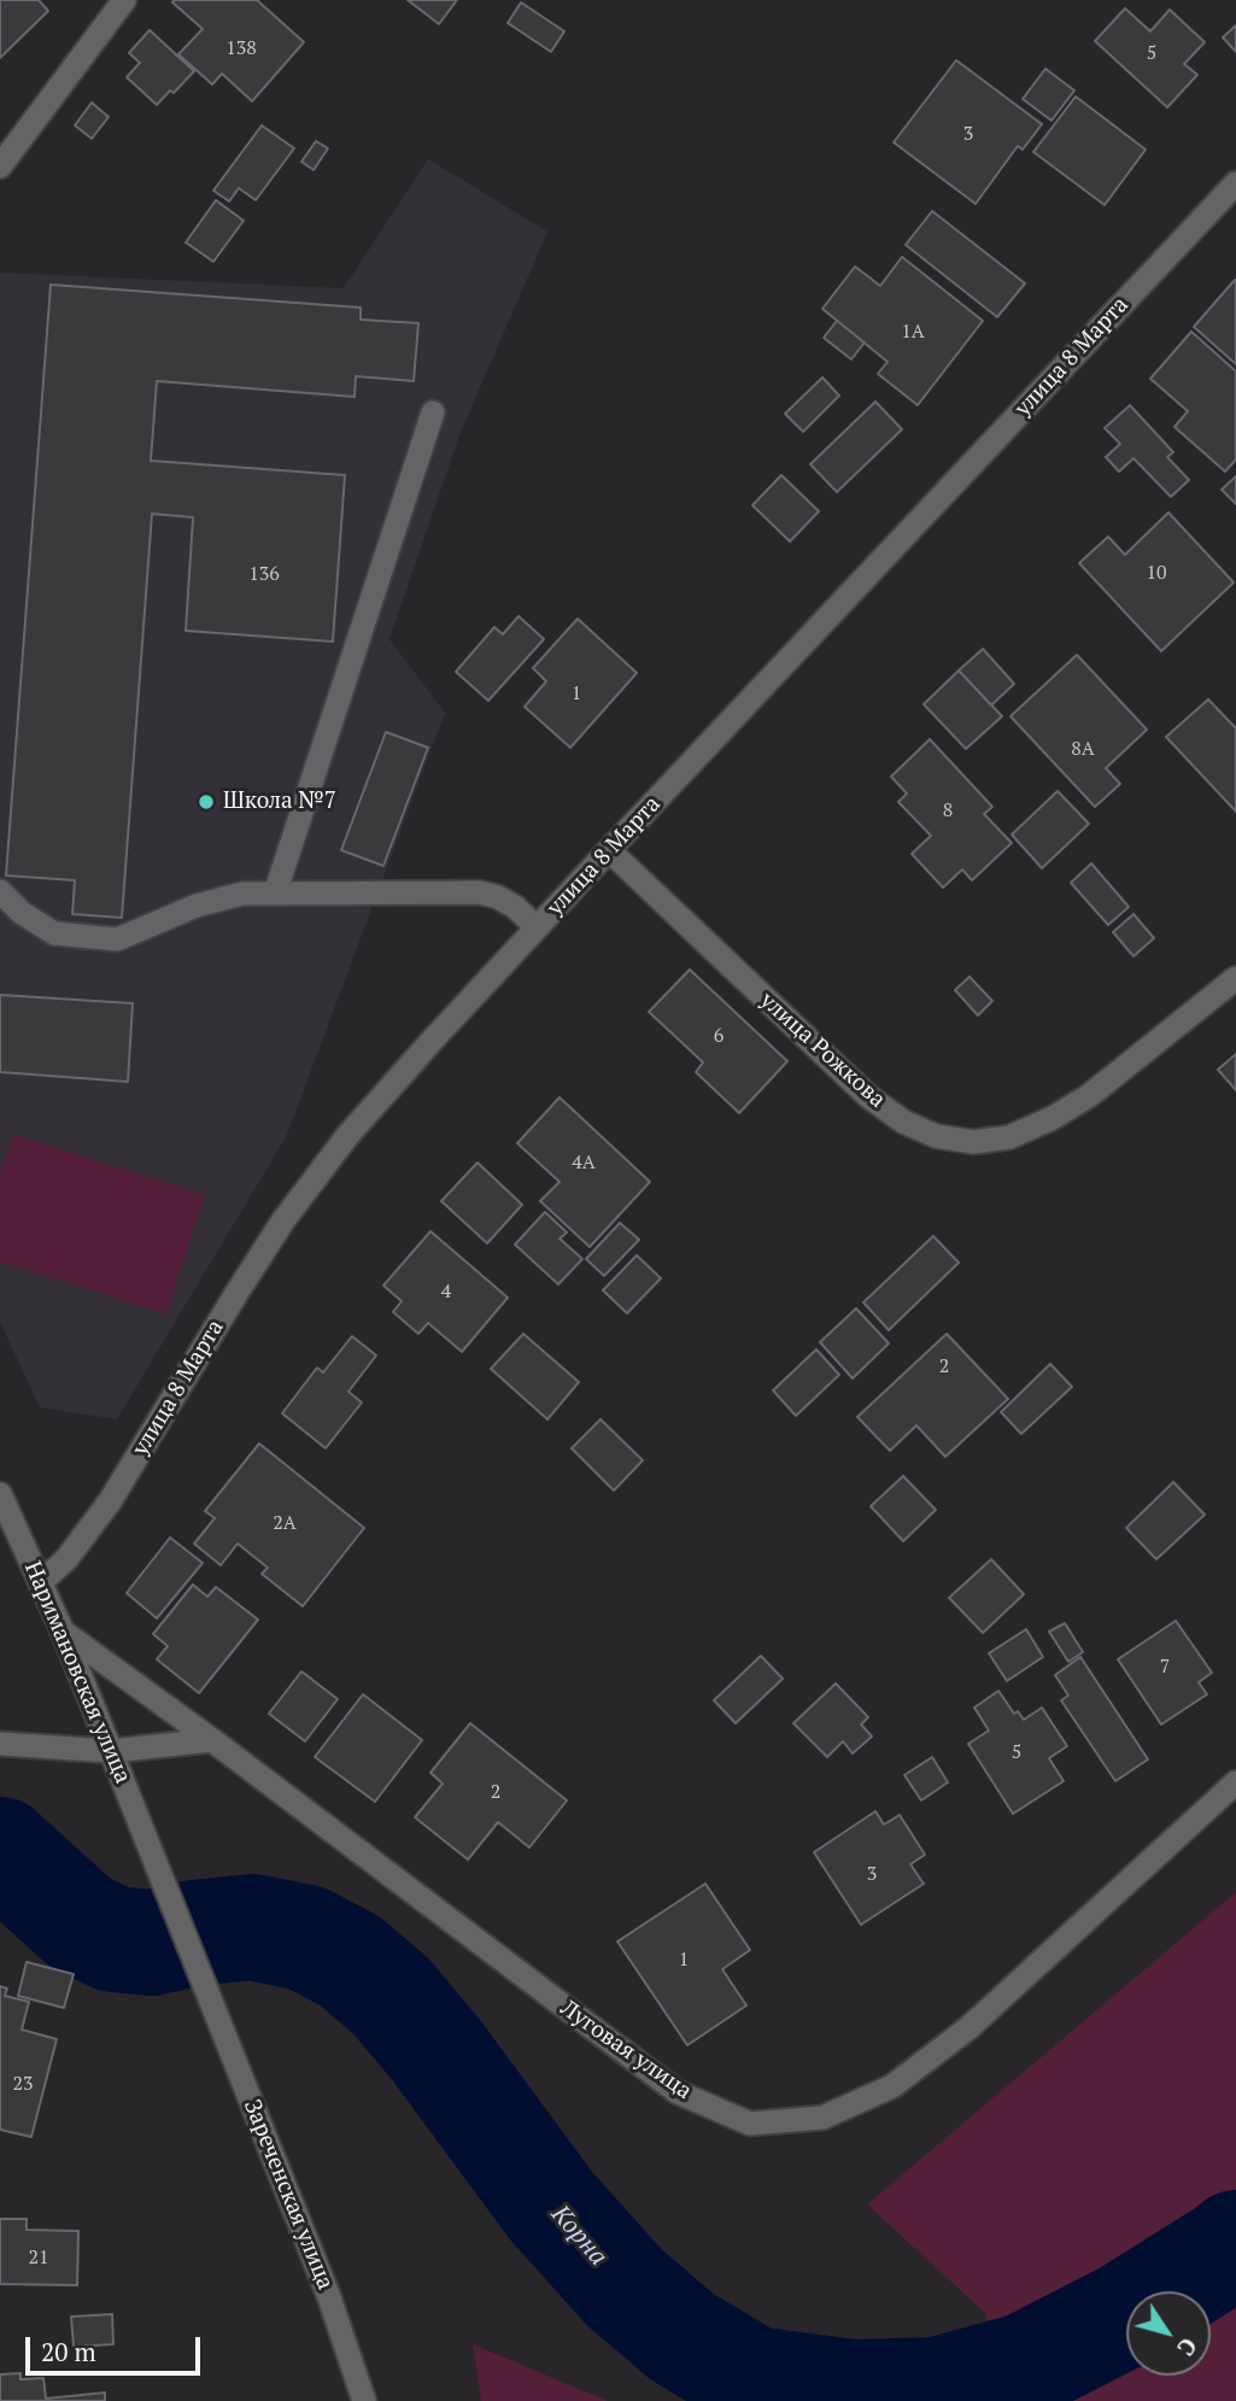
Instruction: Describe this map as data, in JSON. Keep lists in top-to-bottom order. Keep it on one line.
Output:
{"streets":{"street":["улица 8 Марта","улица Рожкова","Наримановская улица","Луговая улица","Зареченская улица"]},"crossings":[["улица 8 Марта","улица Рожкова"],["улица 8 Марта","Наримановская улица"],["Наримановская улица","Луговая улица"],["Наримановская улица","Зареченская улица"]],"water":["Корна"],"places":["Школа №7"],"house_numbers":["138","5","3","1А","10","136","1","8А","8","6","4А","4","2","2А","7","5","2","3","1","23","21"],"scale_bar":"20 m","north":"bottom right"}
